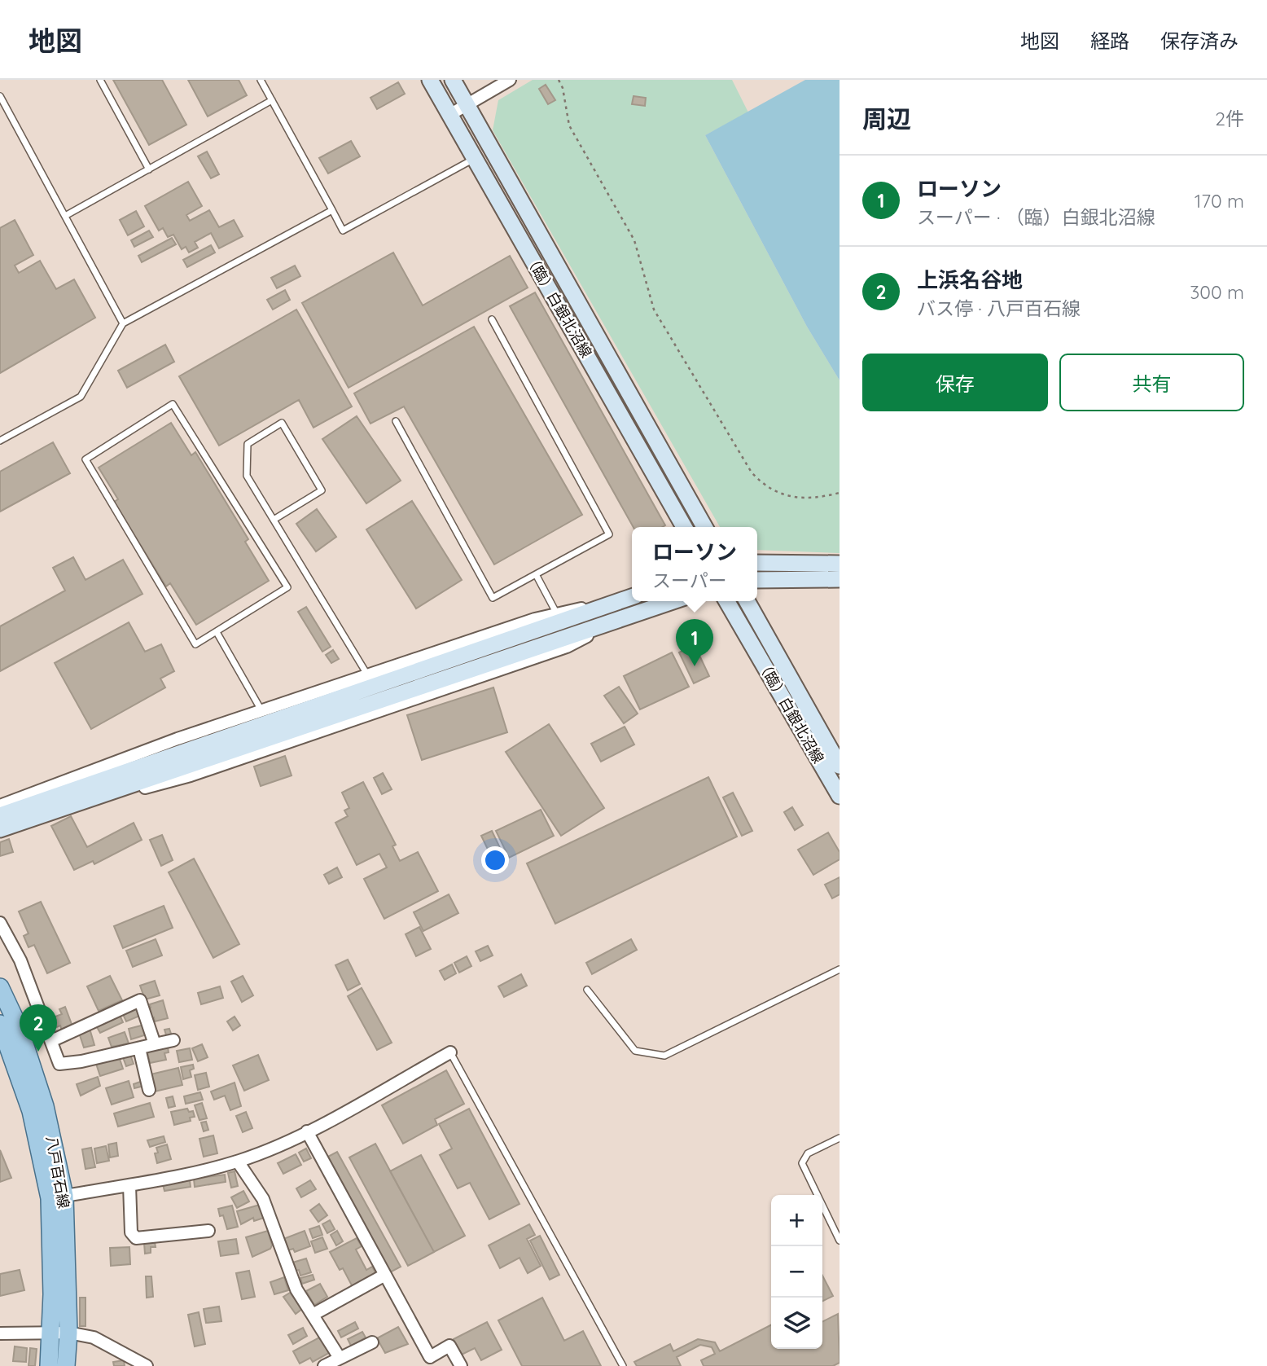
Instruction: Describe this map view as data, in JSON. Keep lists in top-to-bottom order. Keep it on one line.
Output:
{"streets":{"main road":["八戸百石線"],"street":["（臨）白銀北沼線"]},"page":{"header":"地図","nav":["地図","経路","保存済み"],"heading":["周辺","2件"],"list":[{"mark":"1","name":"ローソン","note":"スーパー · （臨）白銀北沼線","value":"170 m"},{"mark":"2","name":"上浜名谷地","note":"バス停 · 八戸百石線","value":"300 m"}],"buttons":["保存","共有"],"popup":["ローソン","スーパー"],"pins":["1","2"],"map_buttons":["+","−"]}}
